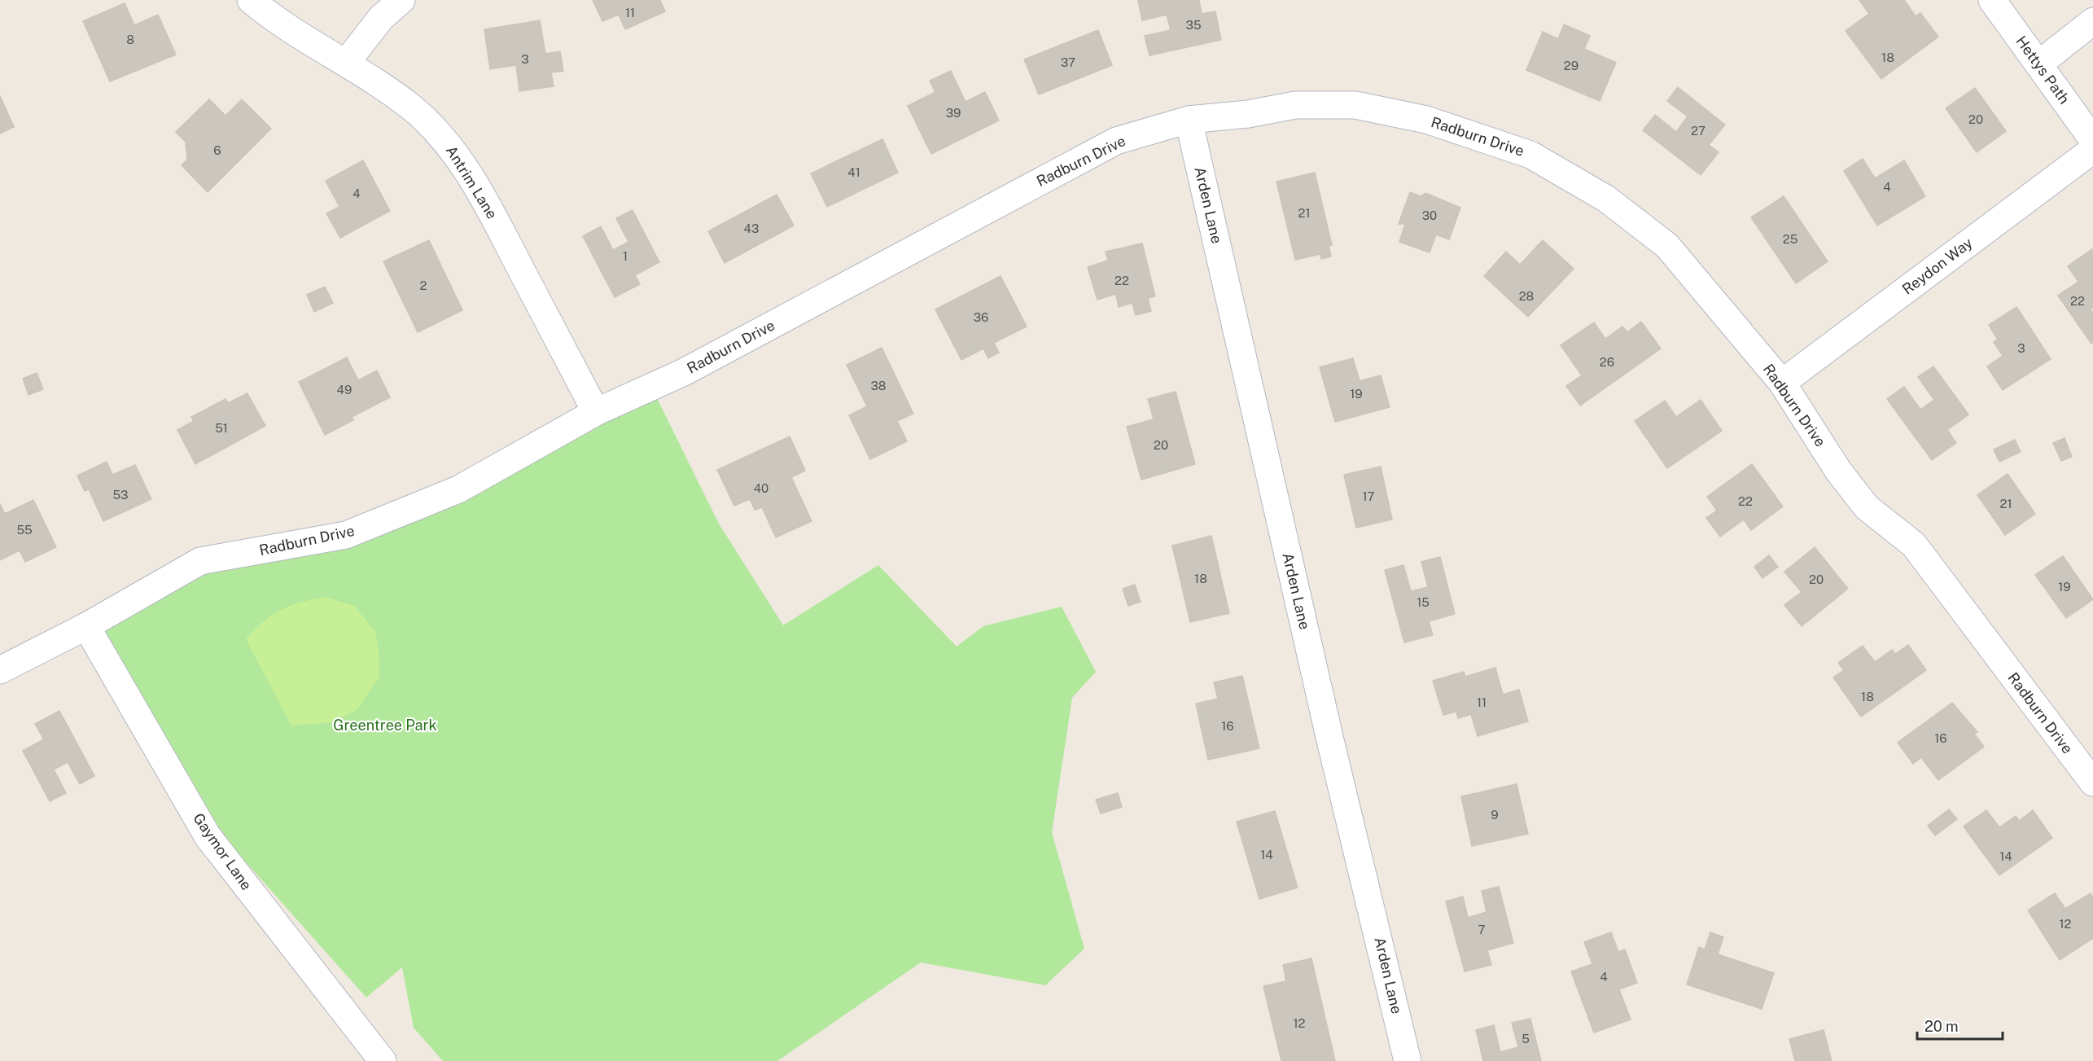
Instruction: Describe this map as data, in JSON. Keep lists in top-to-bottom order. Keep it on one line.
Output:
{"streets":{"street":["Hettys Path","Radburn Drive","Antrim Lane","Arden Lane","Reydon Way","Gaymor Lane"]},"crossings":[["Radburn Drive","Antrim Lane"],["Radburn Drive","Arden Lane"],["Radburn Drive","Reydon Way"],["Radburn Drive","Gaymor Lane"]],"parks":["Greentree Park"],"house_numbers":["11","35","8","18","3","37","29","39","20","27","6","41","4","4","21","30","43","25","1","22","2","28","22","36","3","26","38","49","19","51","20","40","53","17","22","21","55","18","20","19","15","18","11","16","16","9","14","14","12","7","4","12","5"],"scale_bar":"20 m"}
